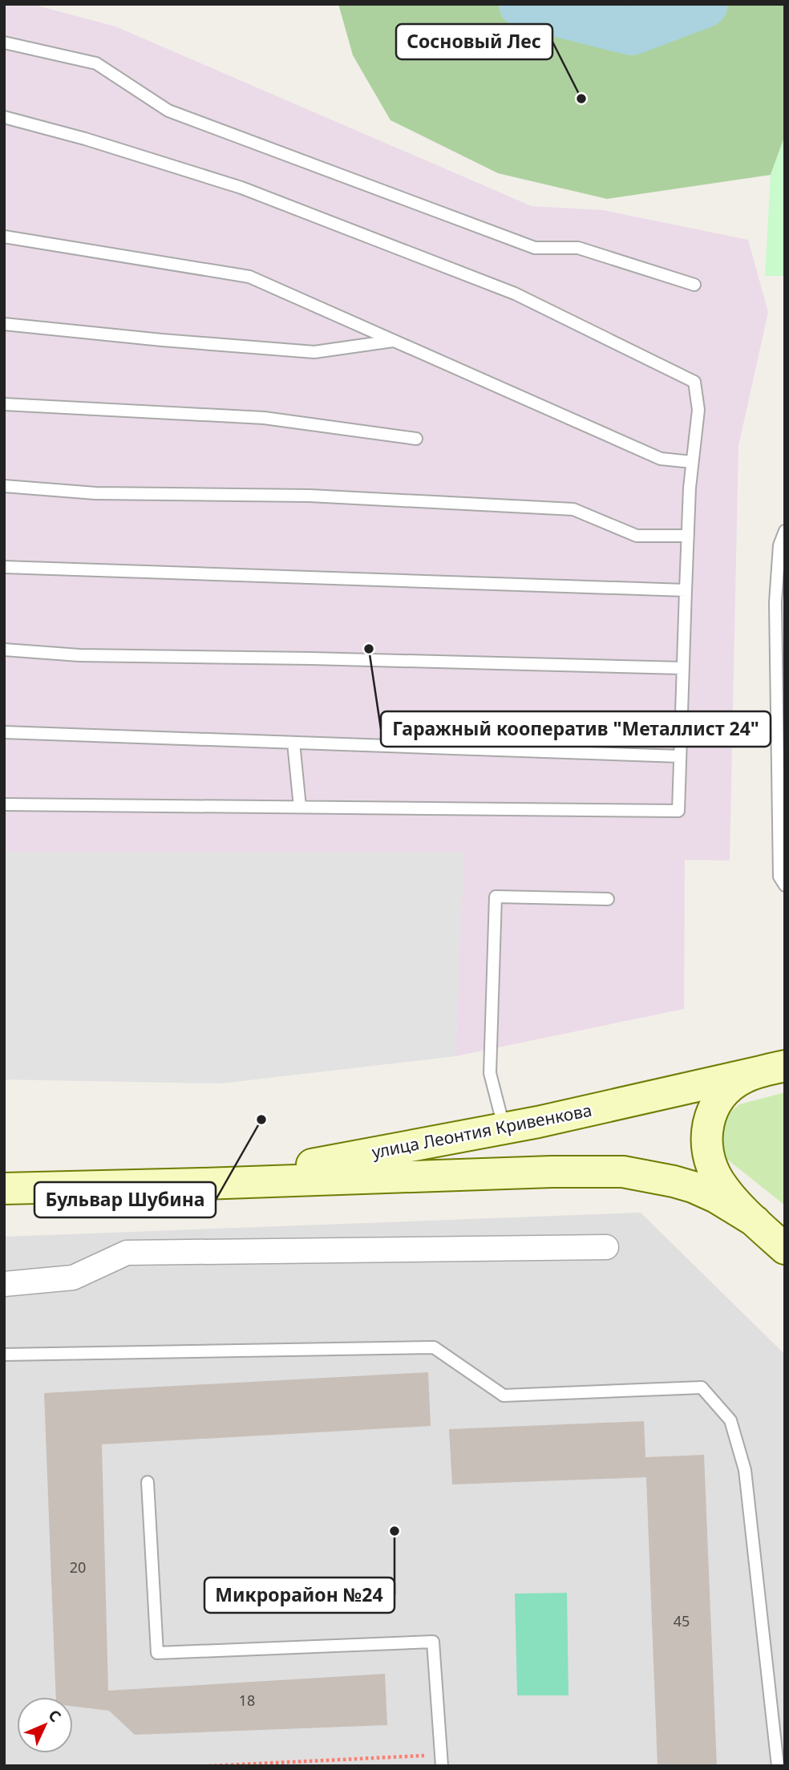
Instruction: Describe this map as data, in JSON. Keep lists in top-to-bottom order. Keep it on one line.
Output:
{"streets":{"main road":["улица Леонтия Кривенкова"]},"places":["Сосновый Лес","Гаражный кооператив \"Металлист 24\"","Бульвар Шубина","Микрорайон №24"],"house_numbers":["20","45","18"],"north":"top right"}
